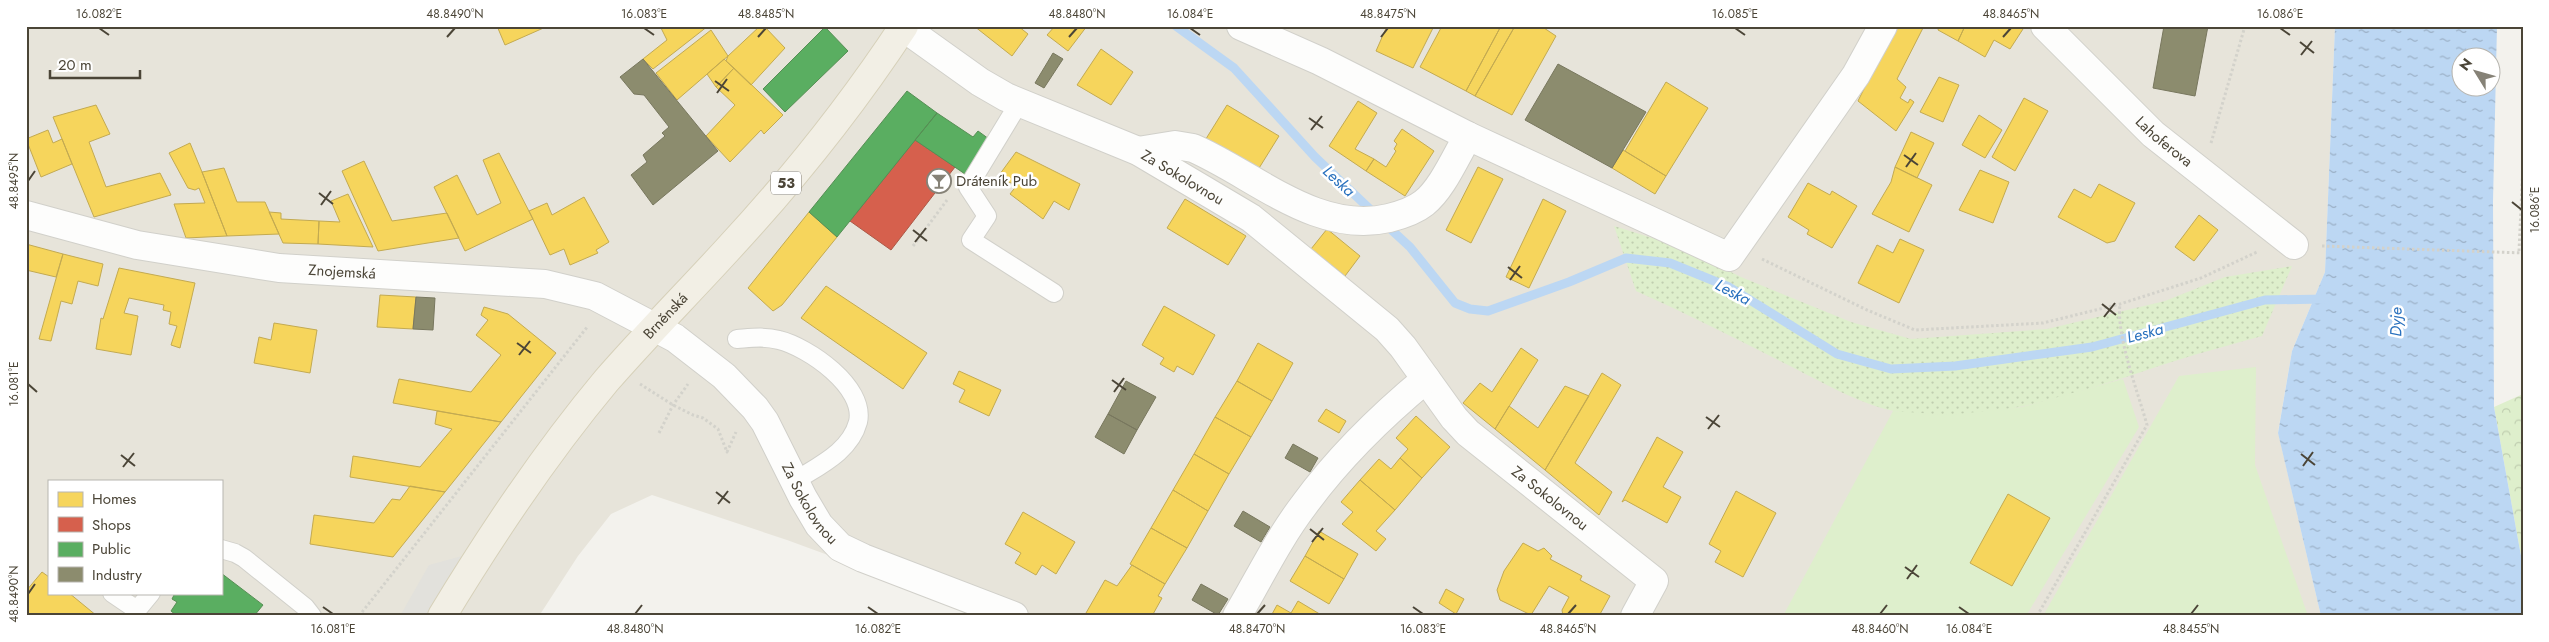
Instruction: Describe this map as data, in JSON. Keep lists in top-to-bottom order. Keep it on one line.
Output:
{"streets":{"main road":["53","Brněnská"],"street":["Lahoferova","Za Sokolovnou","Znojemská"]},"crossings":[["Za Sokolovnou","Znojemská"],["Za Sokolovnou","Brněnská"],["Znojemská","Brněnská"]],"water":["Leska","Dyje"],"places":{"bar":["Dráteník Pub"]},"legend":["Homes","Shops","Public","Industry"],"scale_bar":"20 m","north":"top left","coordinates":["16.082°E","48.8490°N","16.083°E","48.8485°N","48.8480°N","16.084°E","48.8475°N","16.085°E","48.8465°N","16.086°E","48.8495°N","16.081°E","48.8470°N","48.8460°N","48.8455°N"]}
